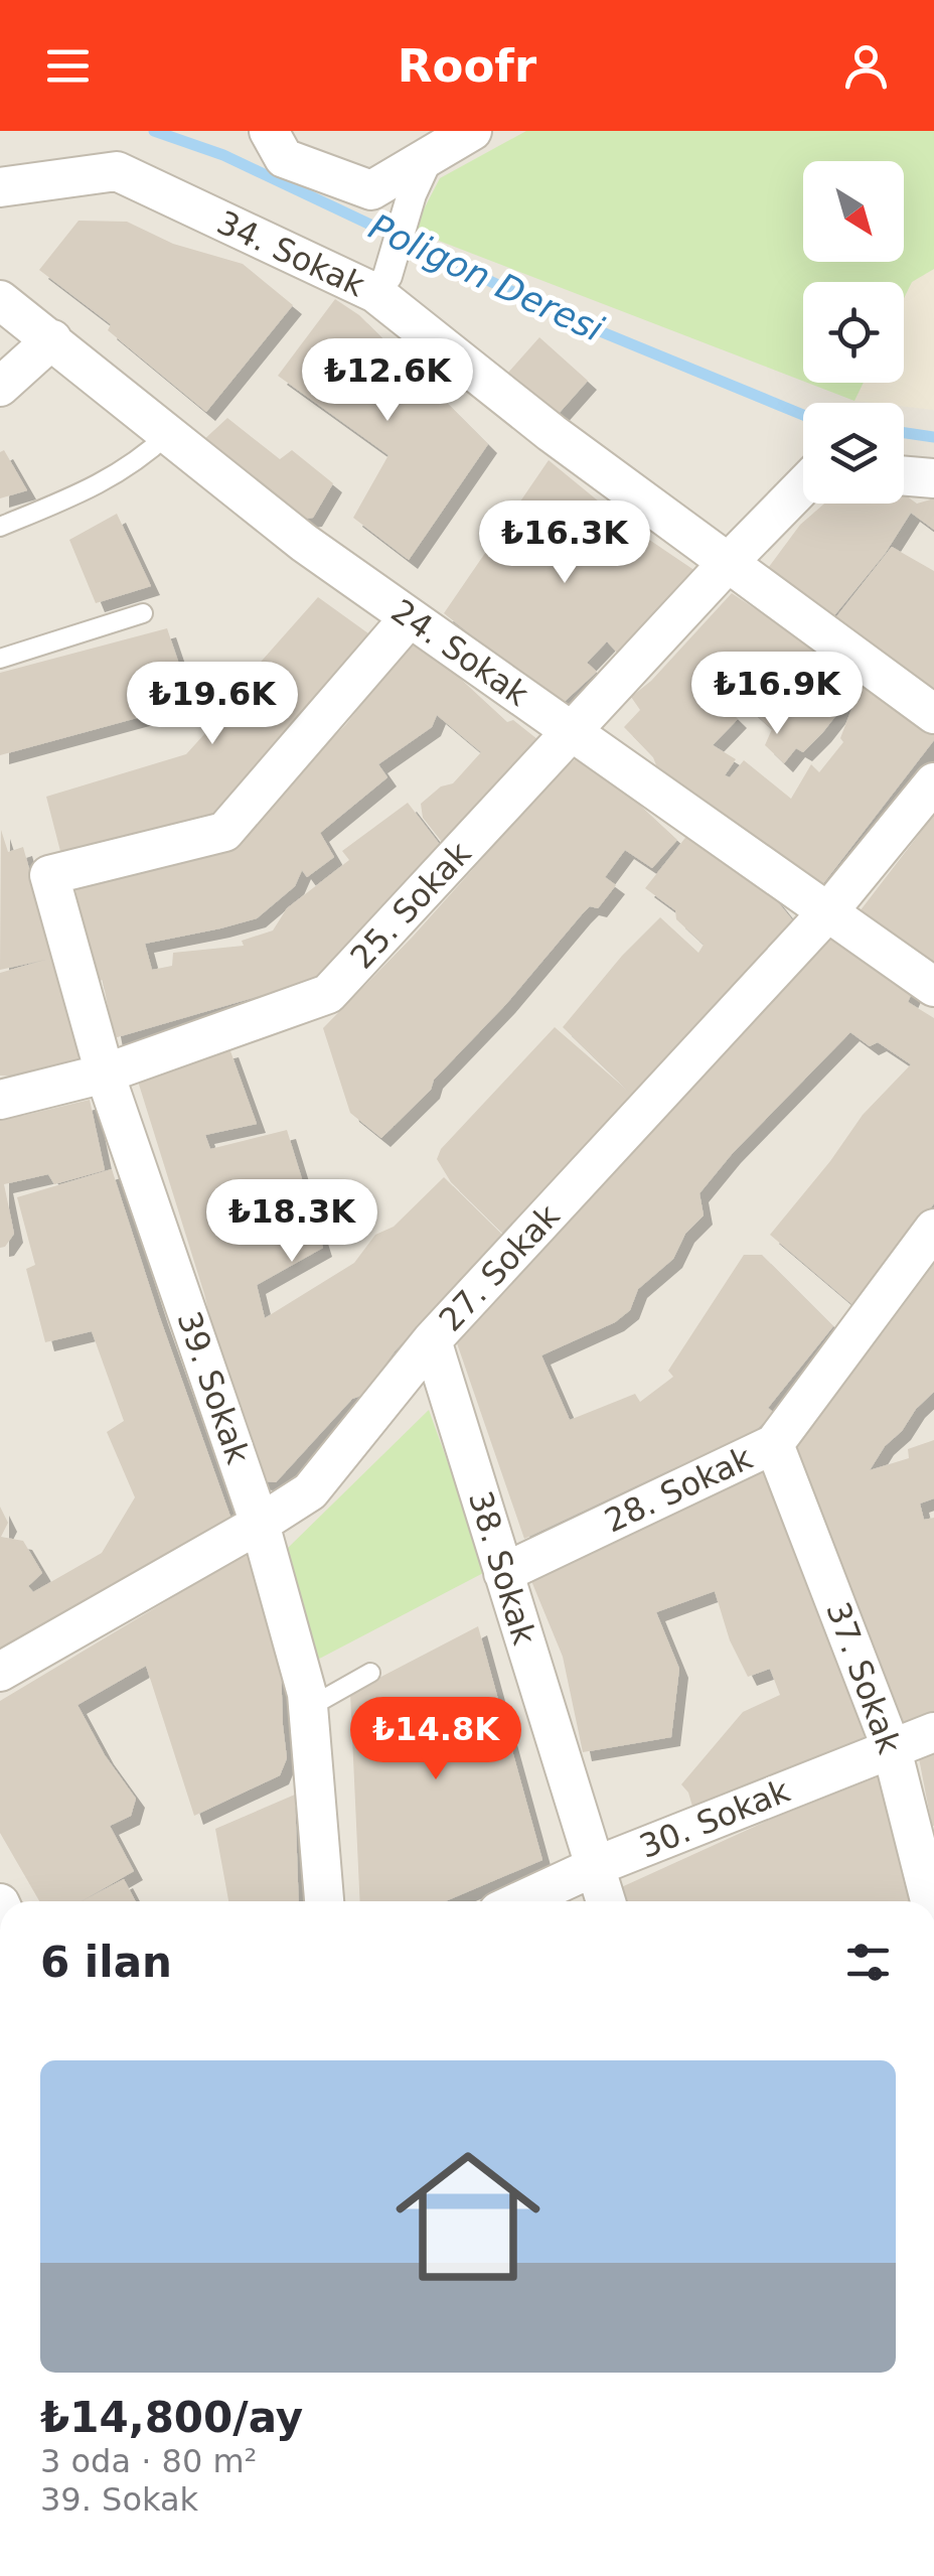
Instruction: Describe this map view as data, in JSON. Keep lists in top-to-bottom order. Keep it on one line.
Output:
{"streets":{"street":["34. Sokak","24. Sokak","25. Sokak","27. Sokak","39. Sokak","28. Sokak","38. Sokak","37. Sokak","30. Sokak"]},"crossings":[["34. Sokak","25. Sokak"],["24. Sokak","25. Sokak"],["24. Sokak","27. Sokak"],["24. Sokak","39. Sokak"],["25. Sokak","39. Sokak"],["27. Sokak","39. Sokak"],["27. Sokak","38. Sokak"],["28. Sokak","38. Sokak"],["28. Sokak","37. Sokak"],["38. Sokak","30. Sokak"],["37. Sokak","30. Sokak"]],"water":["Poligon Deresi"],"north":"bottom right","page":{"header":"Roofr","price":["₺12.6K","₺16.3K","₺16.9K","₺19.6K","₺18.3K","₺14.8K"],"heading":"6 ilan","list":[{"name":"₺14,800/ay","note":"3 oda · 80 m² · 39. Sokak"}]}}
